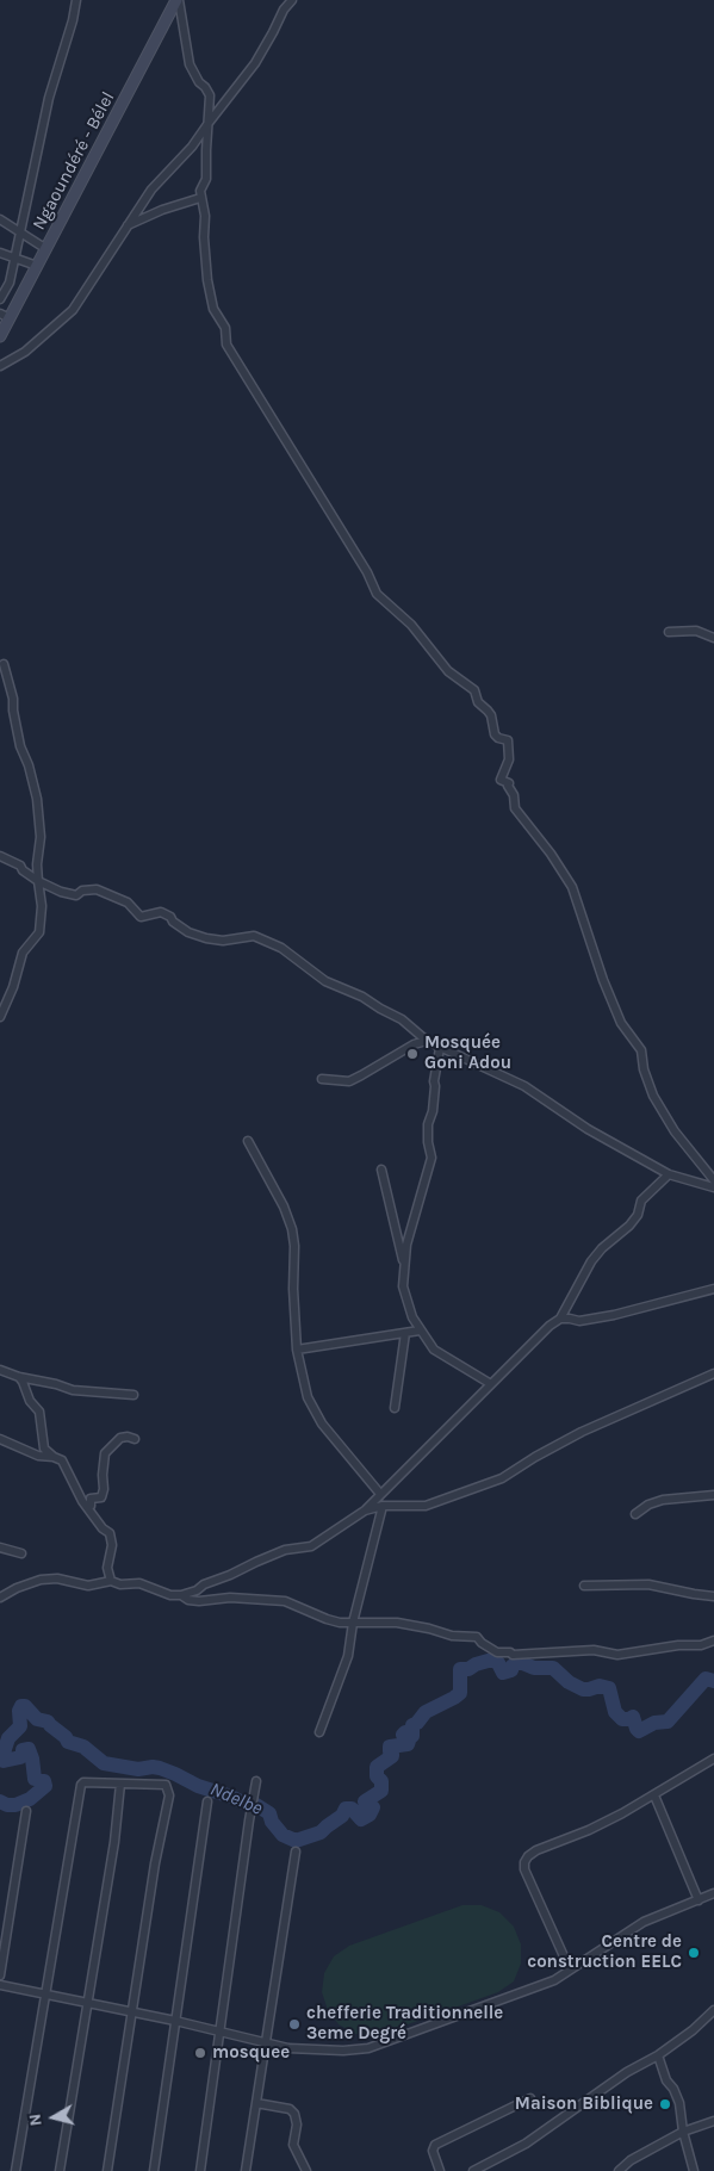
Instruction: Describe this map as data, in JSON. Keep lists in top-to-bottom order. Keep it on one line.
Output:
{"streets":{"main road":["Ngaoundéré - Bélel"]},"water":["Ndelbe"],"places":["Mosquée Goni Adou","Centre de construction EELC","chefferie Traditionnelle 3eme Degré","mosquee","Maison Biblique"],"north":"left"}
